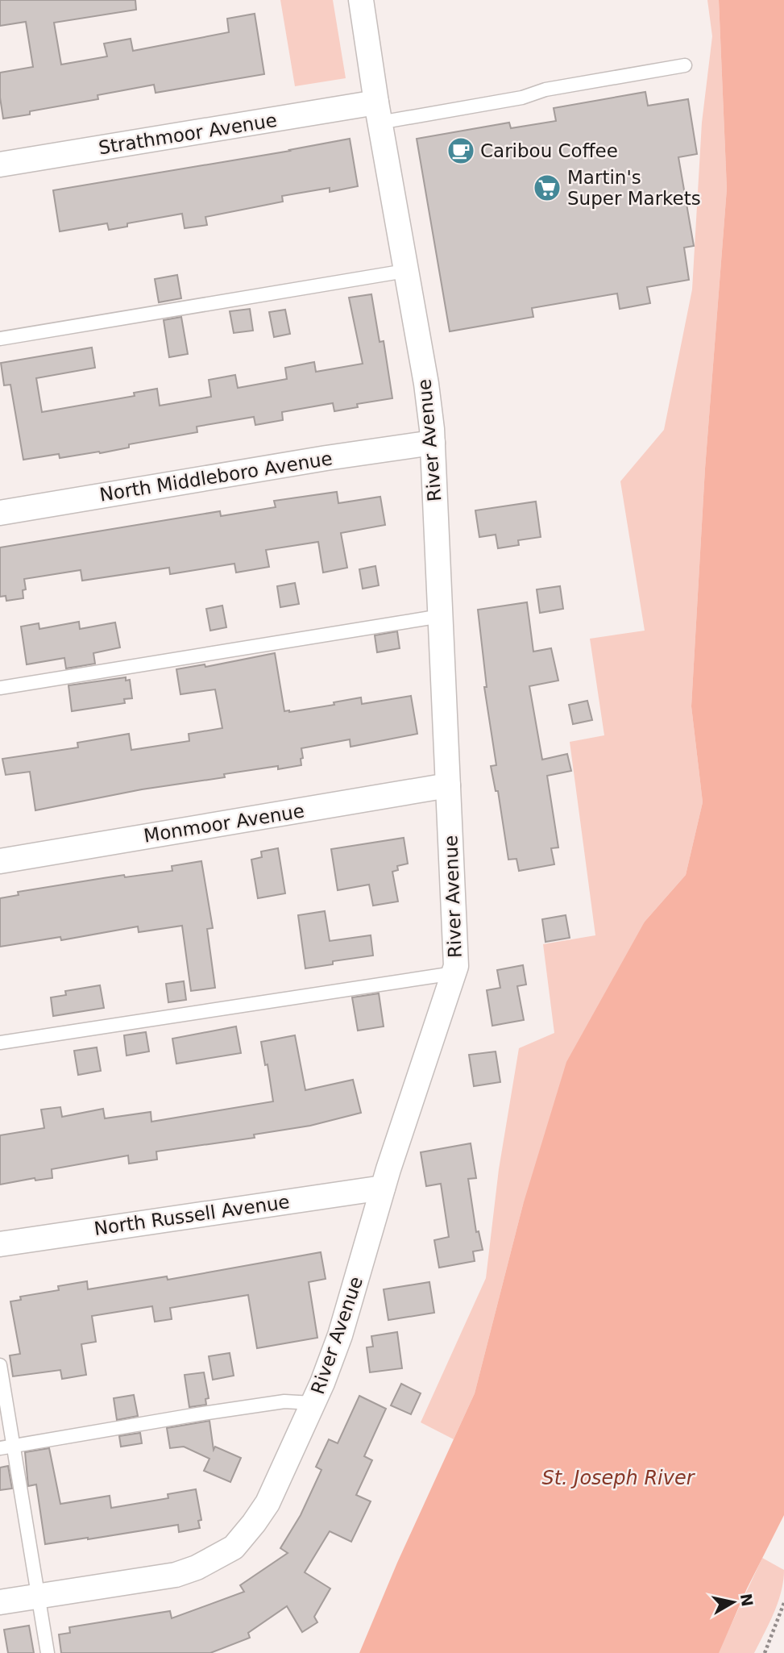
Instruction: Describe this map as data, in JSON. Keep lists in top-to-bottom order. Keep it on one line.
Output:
{"streets":{"street":["Strathmoor Avenue","River Avenue","North Middleboro Avenue","Monmoor Avenue","North Russell Avenue"]},"crossings":[["Strathmoor Avenue","River Avenue"],["River Avenue","North Middleboro Avenue"],["River Avenue","Monmoor Avenue"],["River Avenue","North Russell Avenue"]],"water":["St. Joseph River"],"places":{"cafe":["Caribou Coffee"],"supermarket":["Martin's Super Markets"]},"north":"right"}
